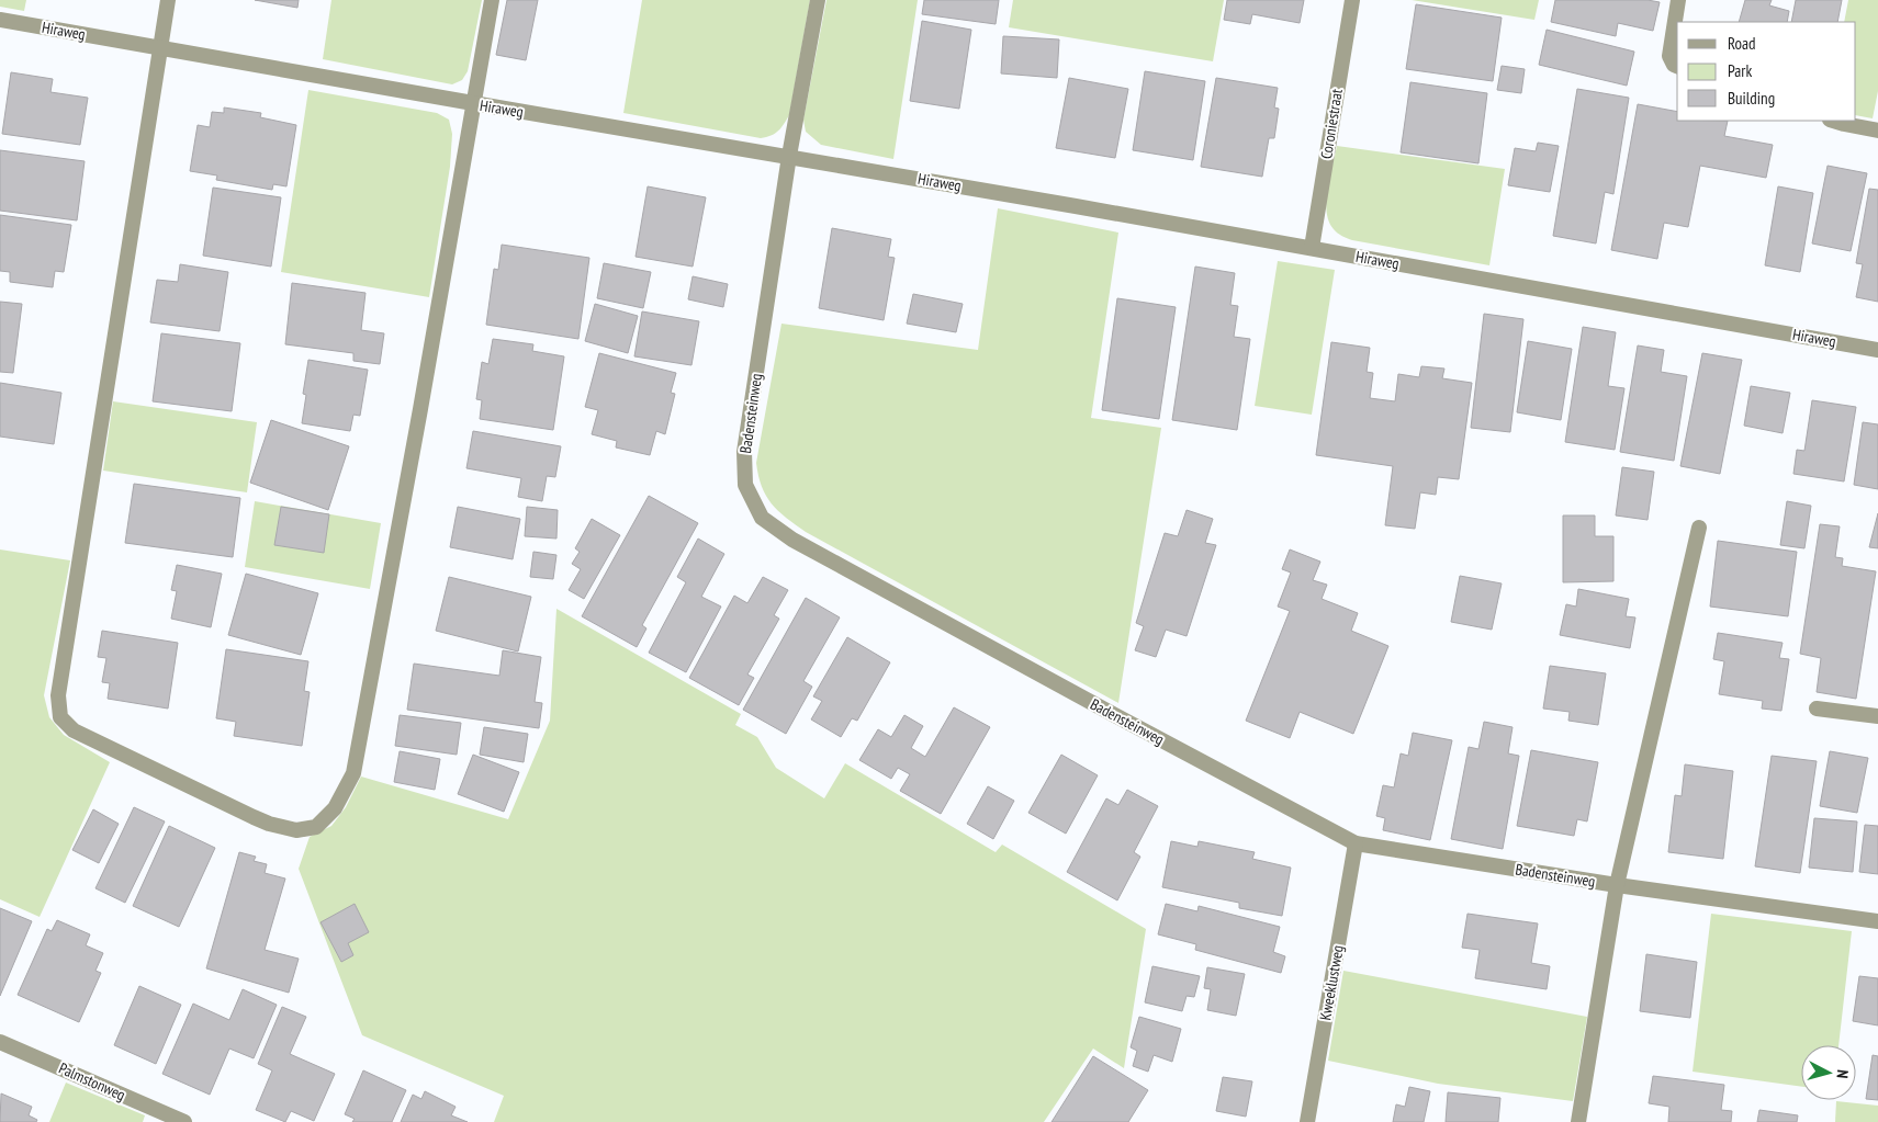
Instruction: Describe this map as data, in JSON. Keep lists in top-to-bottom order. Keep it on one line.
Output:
{"streets":{"street":["Hiraweg","Coroniestraat","Badensteinweg","Kweeklustweg","Palmstonweg"]},"crossings":[["Hiraweg","Coroniestraat"],["Hiraweg","Badensteinweg"],["Badensteinweg","Kweeklustweg"]],"legend":["Road","Park","Building"],"north":"right"}
